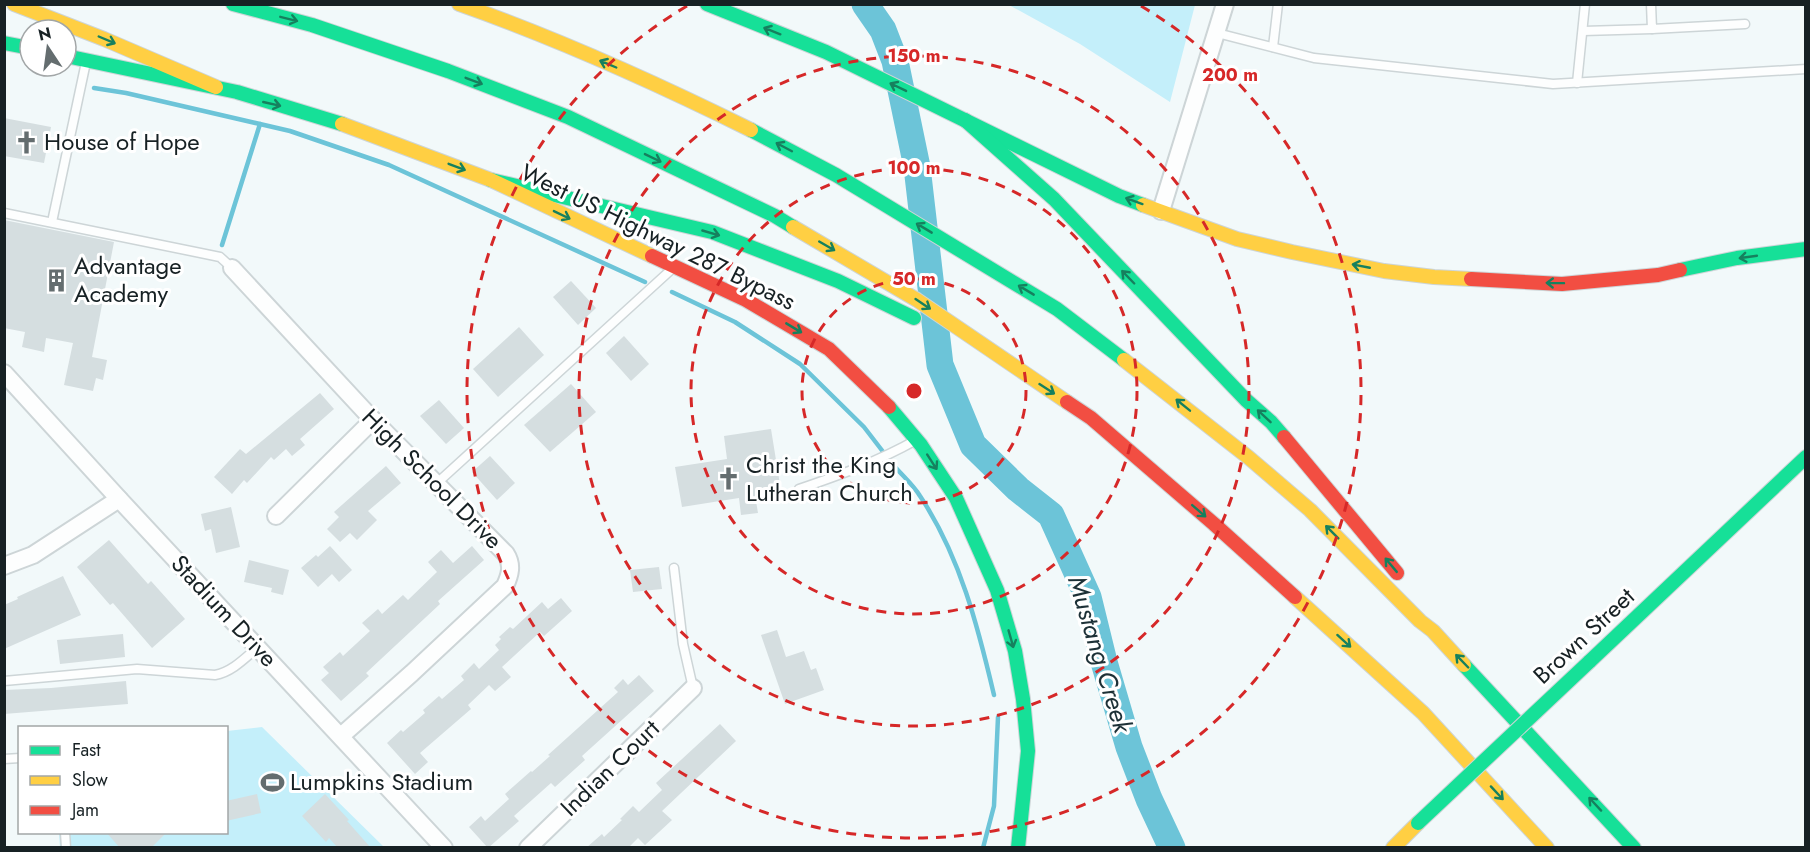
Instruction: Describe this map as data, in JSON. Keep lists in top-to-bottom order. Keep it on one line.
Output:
{"streets":{"main road":["West US Highway 287 Bypass","Brown Street"],"street":["High School Drive","Stadium Drive","Indian Court"]},"crossings":[["High School Drive","Stadium Drive"]],"water":["Mustang Creek"],"places":{"church":["House of Hope","Christ the King Lutheran Church"],"building":["Advantage Academy"],"sports":["Lumpkins Stadium"]},"legend":["Fast","Slow","Jam"],"north":"top","rings":["150 m","200 m","100 m","50 m"]}
